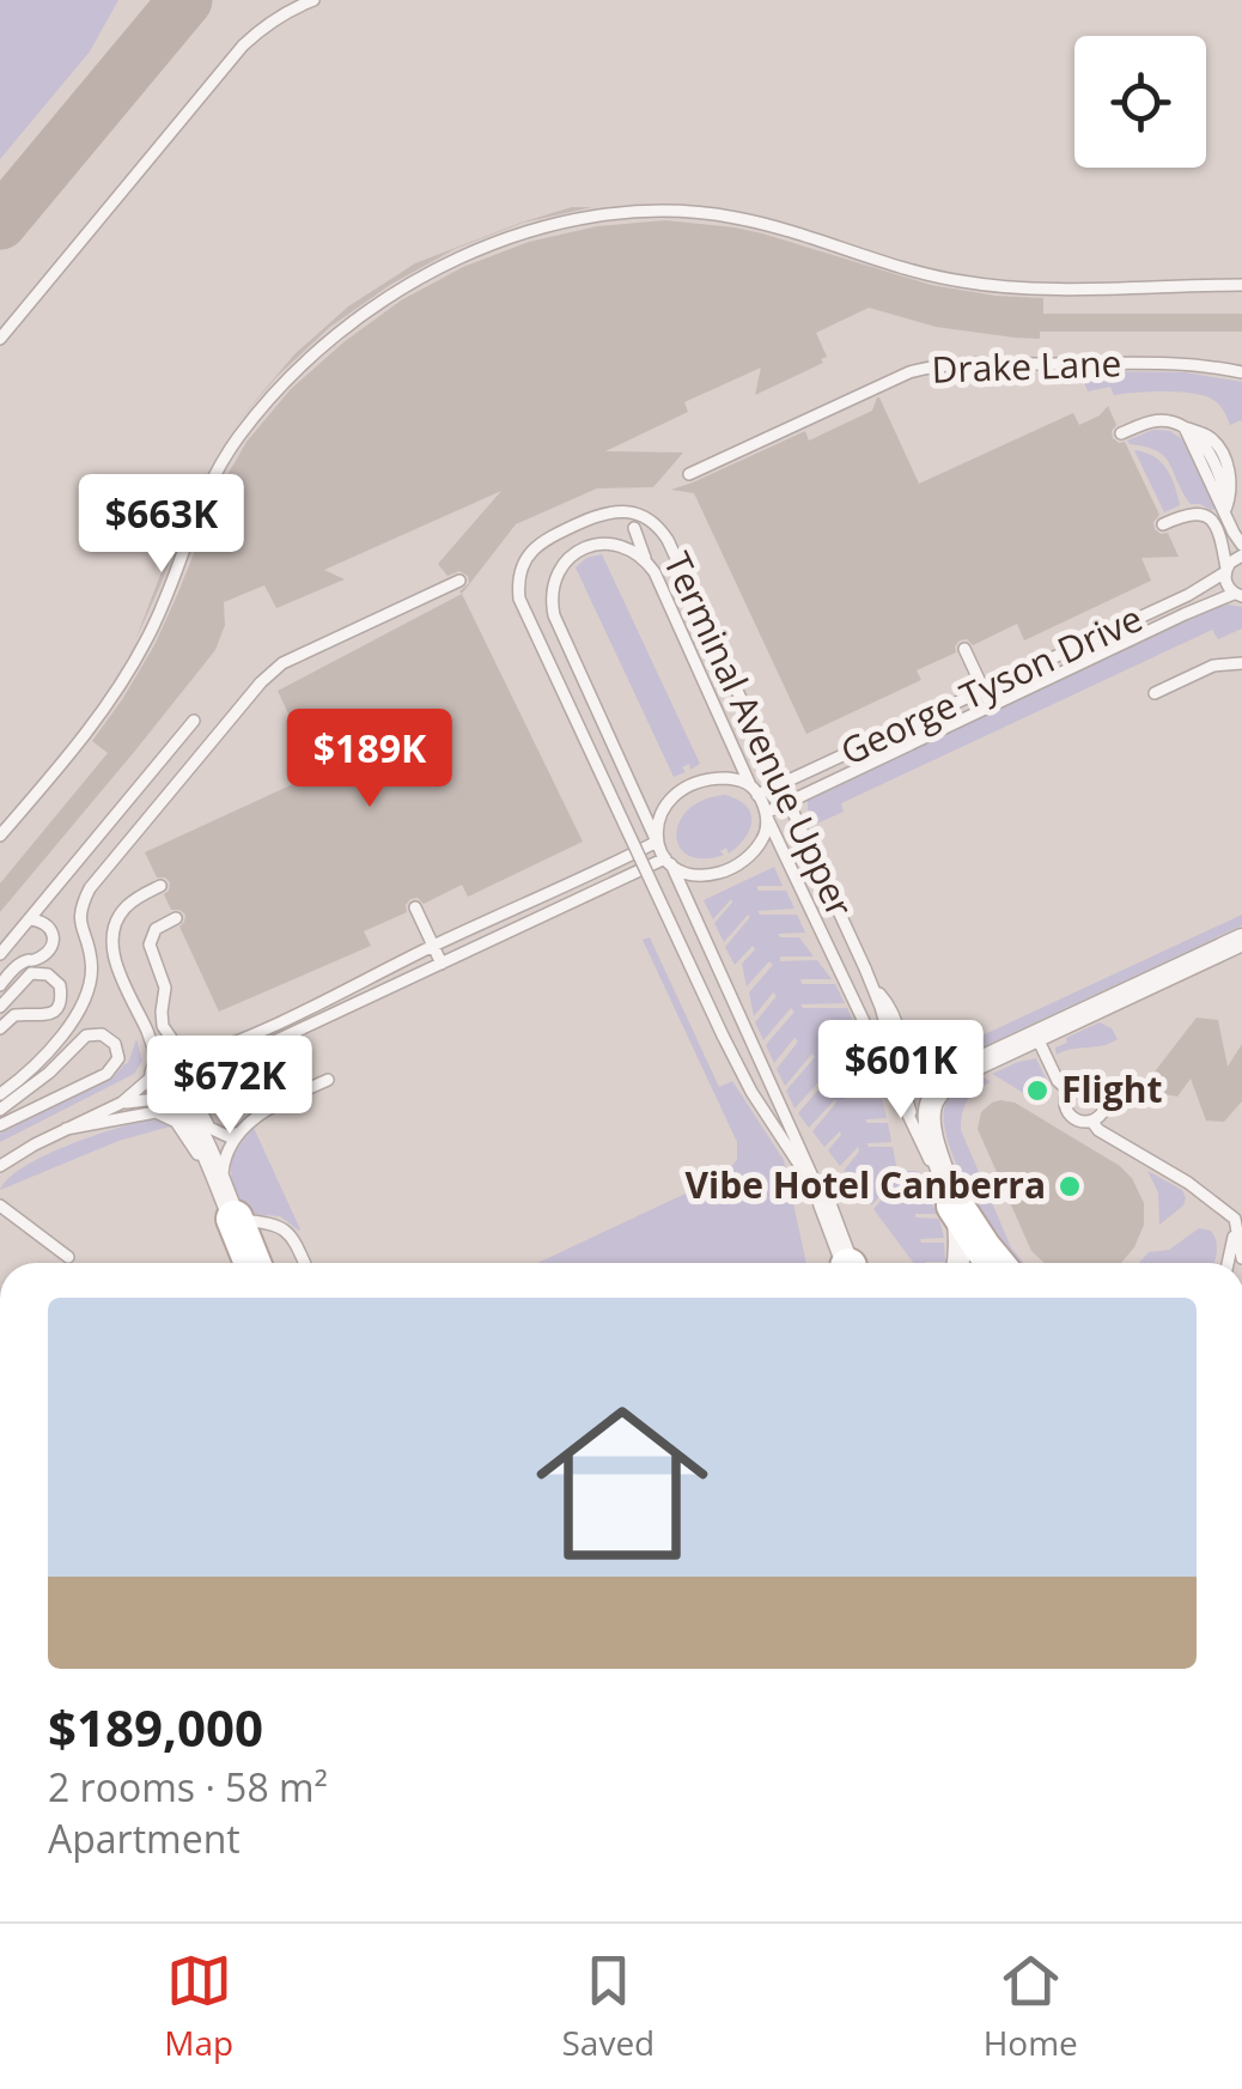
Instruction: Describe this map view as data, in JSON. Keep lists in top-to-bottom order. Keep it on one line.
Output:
{"streets":{"lane":["Drake Lane","George Tyson Drive","Terminal Avenue Upper"]},"places":["Flight","Vibe Hotel Canberra"],"page":{"price":["$663K","$189K","$601K","$672K"],"list":[{"name":"$189,000","note":"2 rooms · 58 m² · Apartment"}],"tabs":["Map","Saved","Home"]}}
